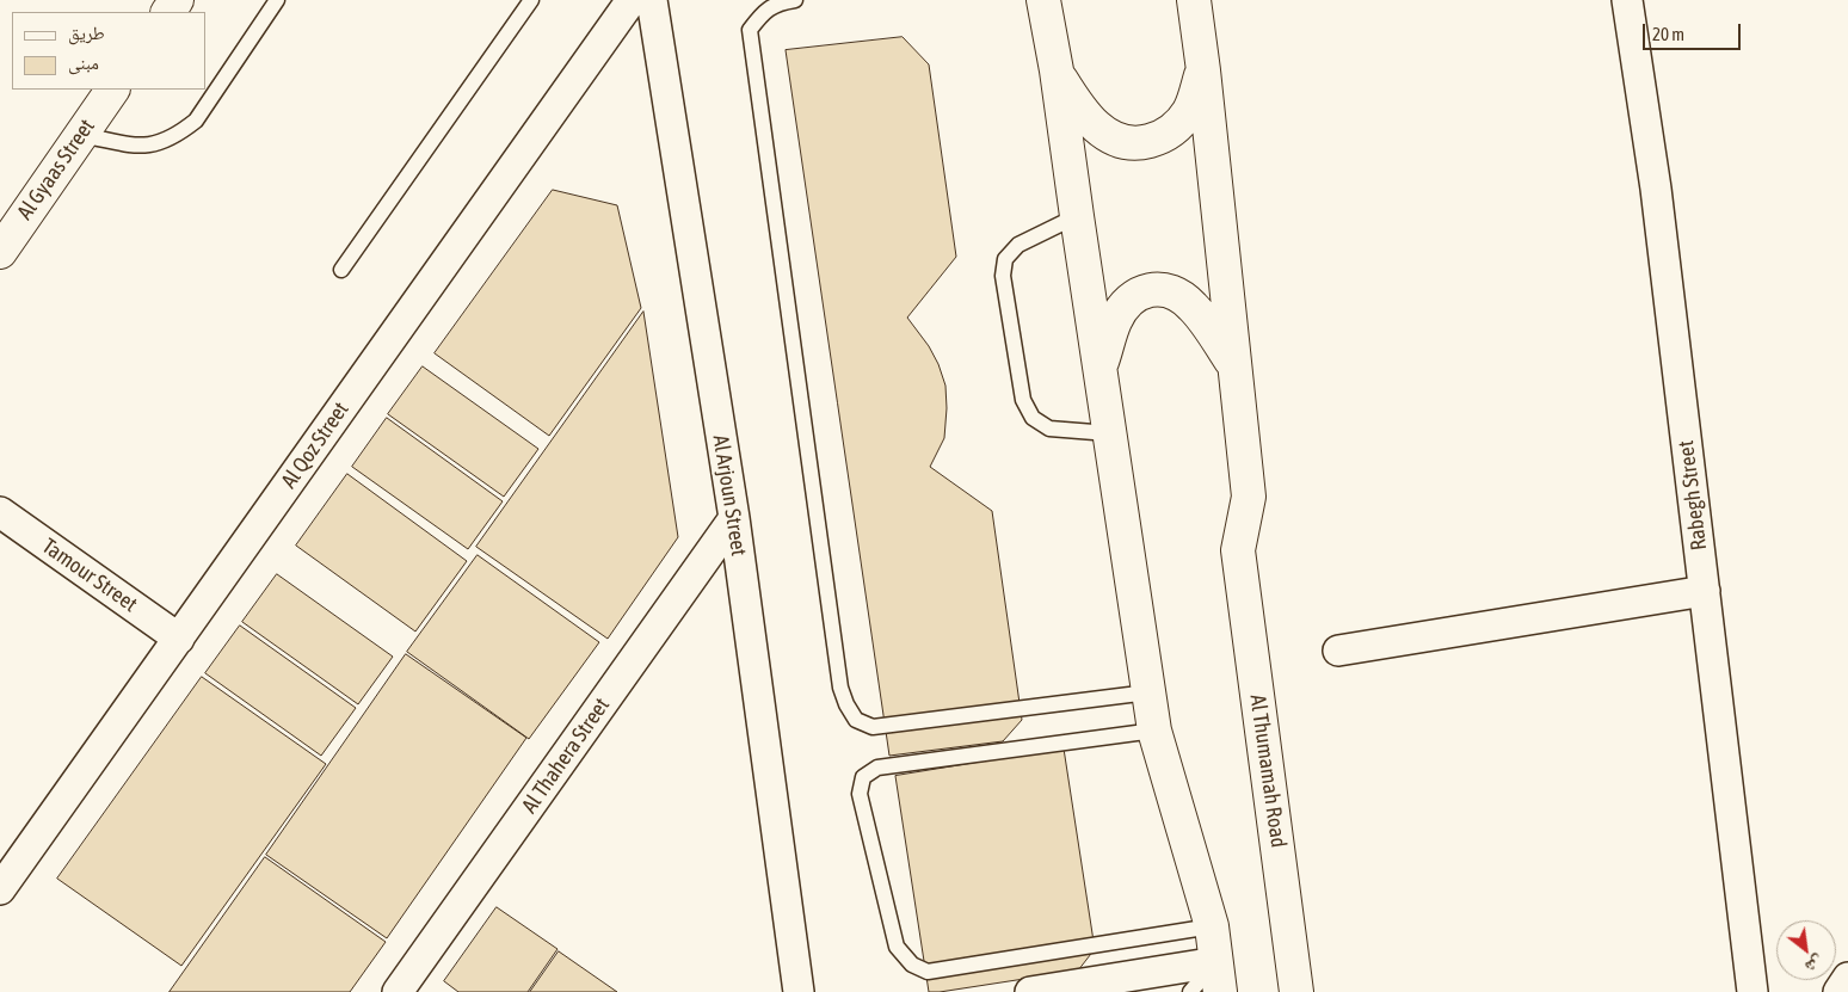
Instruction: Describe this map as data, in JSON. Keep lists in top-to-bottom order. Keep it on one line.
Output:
{"streets":{"main road":["Al Gyaas Street","Al Thumamah Road"],"street":["Al Qoz Street","Al Arjoun Street","Rabegh Street","Tamour Street","Al Thahera Street"]},"crossings":[["Al Qoz Street","Tamour Street"],["Al Arjoun Street","Al Thahera Street"]],"legend":["طريق","مبنى"],"scale_bar":"20 m","north":"bottom right"}
